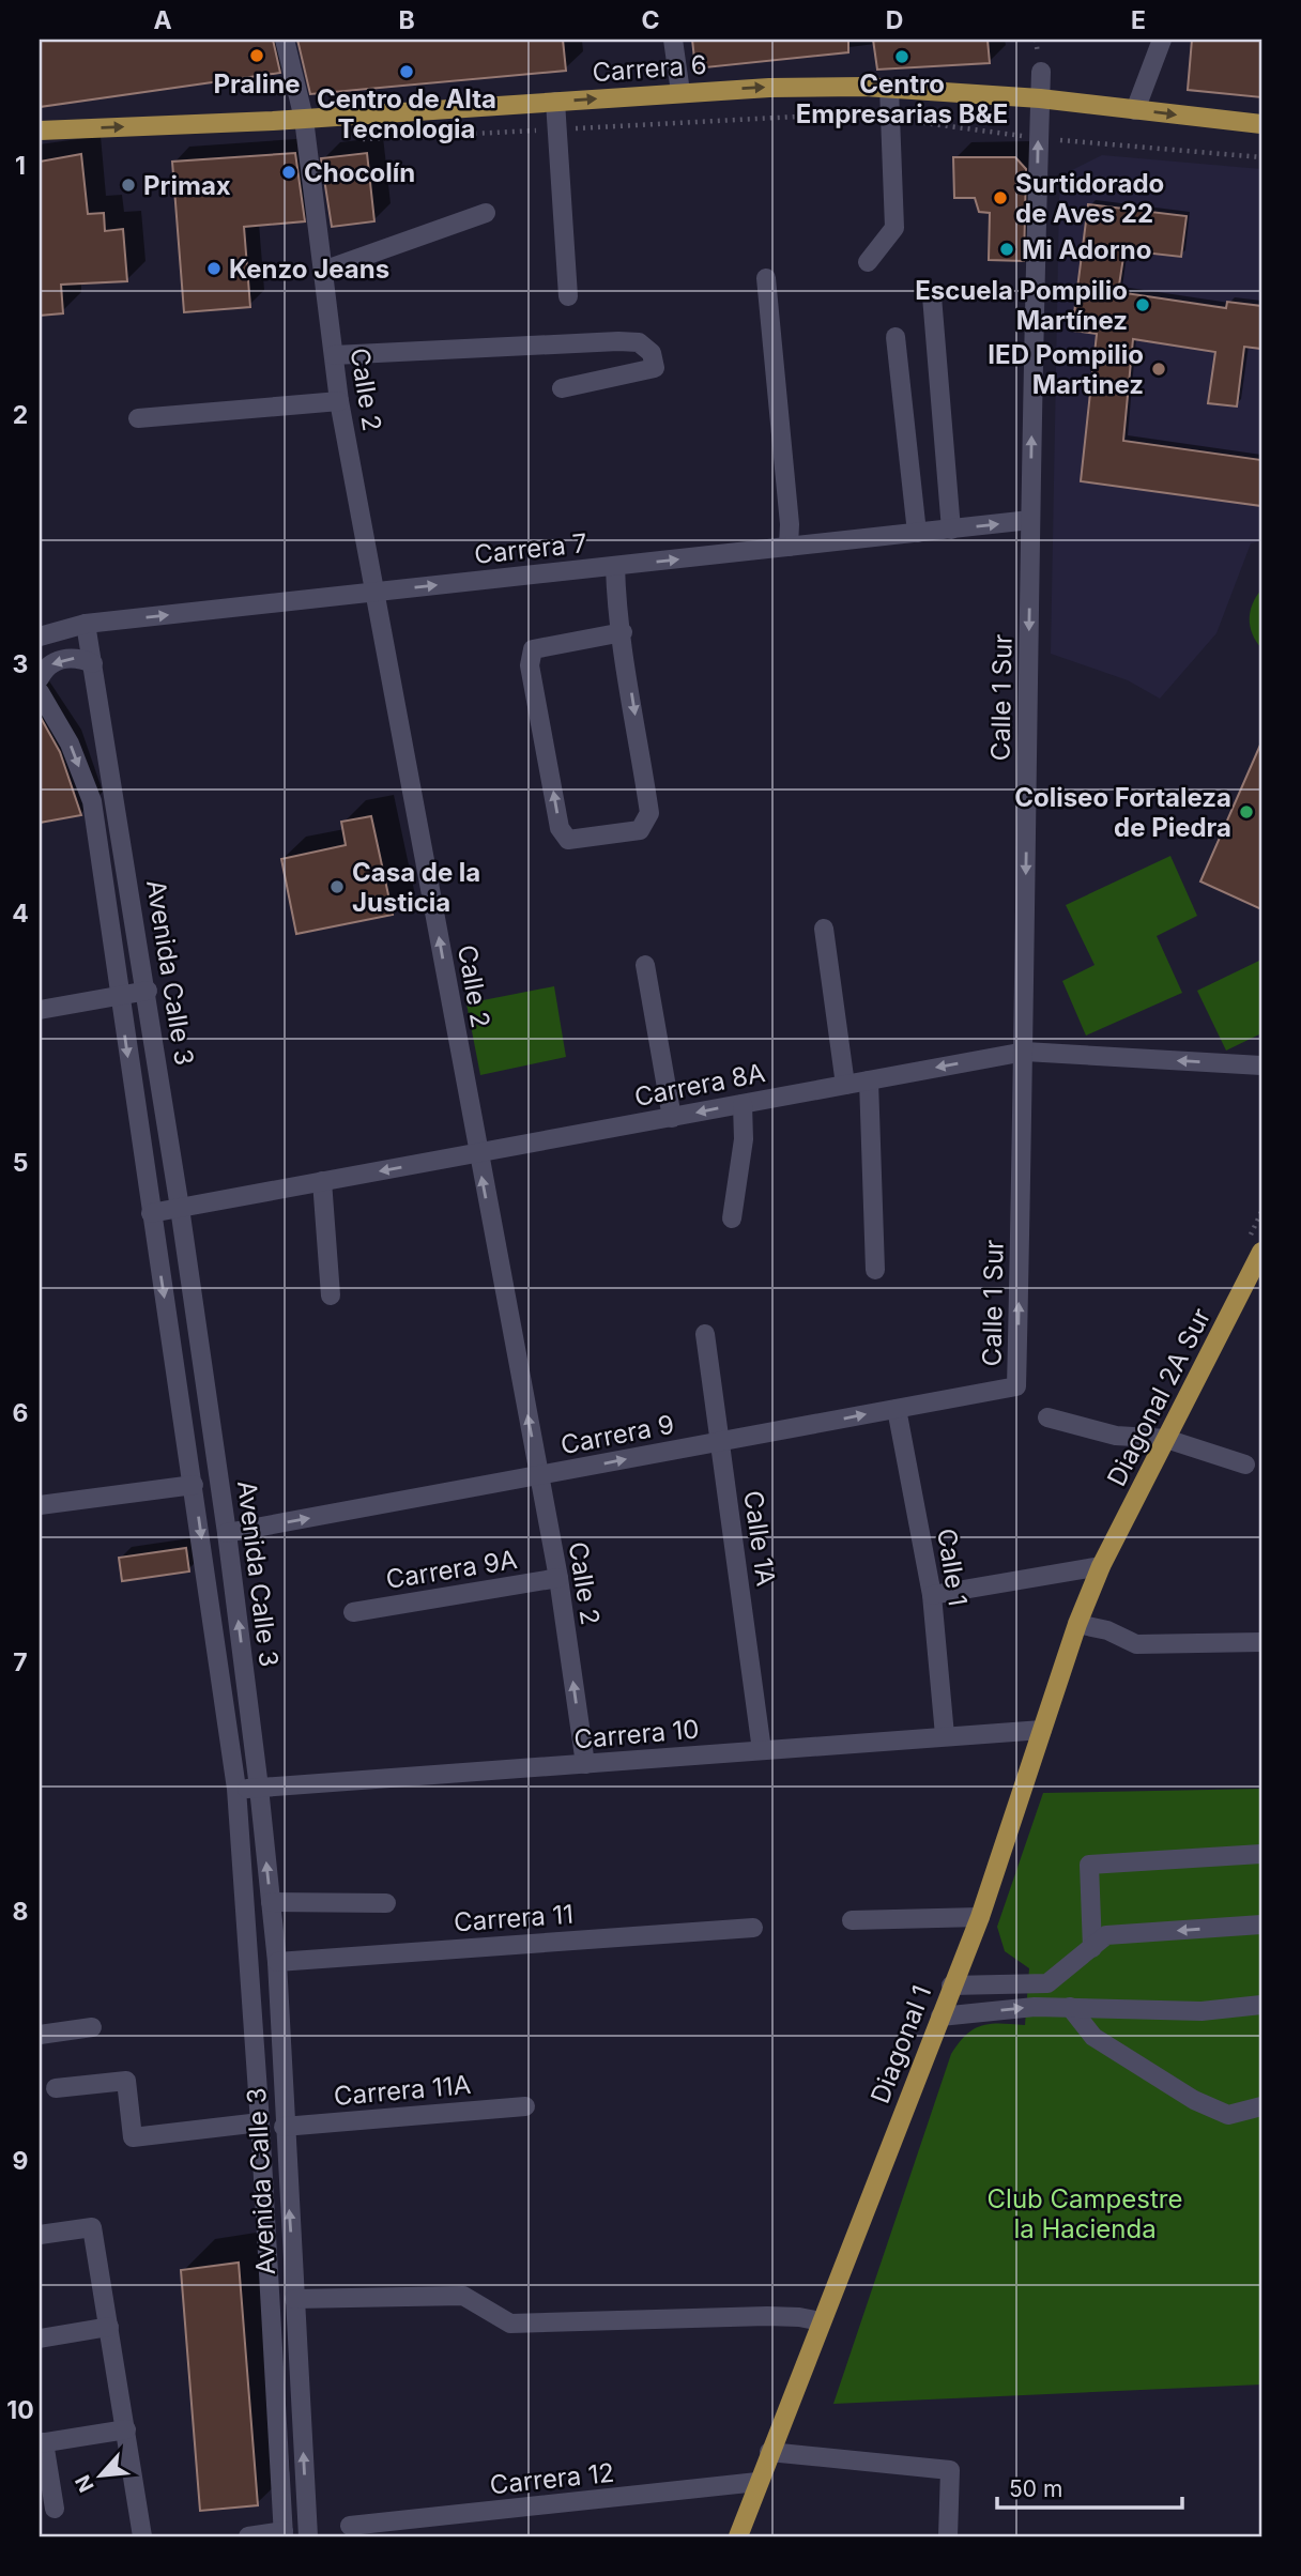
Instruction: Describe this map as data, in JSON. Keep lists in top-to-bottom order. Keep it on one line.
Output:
{"streets":{"main road":["Carrera 6","Diagonal 2A Sur","Diagonal 1"],"street":["Calle 2","Carrera 7","Calle 1 Sur","Avenida Calle 3","Carrera 8A","Carrera 9","Calle 1A","Calle 1","Carrera 9A","Carrera 10","Carrera 11","Carrera 11A","Carrera 12"]},"crossings":[["Carrera 6","Calle 2"],["Carrera 6","Calle 1 Sur"],["Calle 2","Carrera 7"],["Calle 2","Carrera 8A"],["Calle 2","Carrera 9"],["Calle 2","Carrera 9A"],["Calle 2","Carrera 10"],["Carrera 7","Calle 1 Sur"],["Carrera 7","Avenida Calle 3"],["Calle 1 Sur","Carrera 8A"],["Calle 1 Sur","Carrera 9"],["Avenida Calle 3","Carrera 8A"],["Avenida Calle 3","Carrera 9"],["Avenida Calle 3","Carrera 10"],["Avenida Calle 3","Carrera 11"],["Avenida Calle 3","Carrera 11A"],["Diagonal 2A Sur","Diagonal 1"],["Carrera 9","Calle 1A"],["Carrera 9","Calle 1"],["Calle 1A","Carrera 10"],["Calle 1","Carrera 10"],["Carrera 10","Diagonal 1"],["Diagonal 1","Carrera 12"]],"one_way":["Carrera 6","Calle 2","Carrera 7","Carrera 8A","Carrera 9"],"parks":["Club Campestre la Hacienda"],"places":["Praline","Centro Empresarias B&E","Centro de Alta Tecnologia","Chocolín","Primax","Surtidorado de Aves 22","Mi Adorno","Kenzo Jeans","Escuela Pompilio Martínez","IED Pompilio Martinez","Coliseo Fortaleza de Piedra","Casa de la Justicia"],"scale_bar":"50 m","north":"bottom left","grid":{"columns":["A","B","C","D","E"],"rows":["1","2","3","4","5","6","7","8","9","10"]}}
